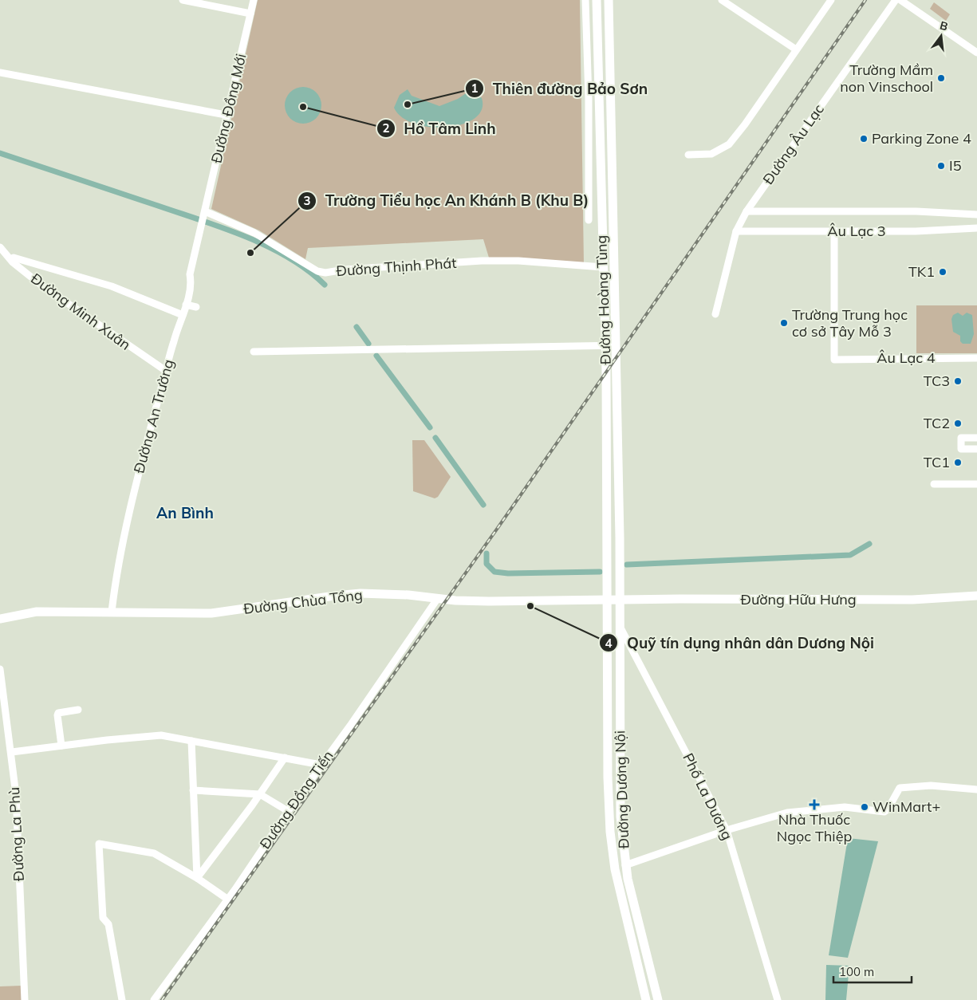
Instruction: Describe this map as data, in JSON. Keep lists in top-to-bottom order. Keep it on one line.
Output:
{"streets":{"main road":["Đường Hoàng Tùng","Đường Hữu Hưng","Đường Chùa Tổng","Đường Dương Nội"],"street":["Đường Đồng Mới","Đường Âu Lạc","Âu Lạc 3","Đường Thịnh Phát","Đường Minh Xuân","Âu Lạc 4","Đường An Trường","Phố La Dương","Đường Đồng Tiến","Đường La Phù"]},"crossings":[["Đường Đồng Mới","Đường Thịnh Phát"],["Đường Đồng Mới","Đường An Trường"],["Đường Âu Lạc","Âu Lạc 3"],["Âu Lạc 3","Âu Lạc 4"],["Đường Thịnh Phát","Đường Hoàng Tùng"],["Đường Thịnh Phát","Đường An Trường"],["Đường Hoàng Tùng","Đường Hữu Hưng"],["Đường Hoàng Tùng","Đường Chùa Tổng"],["Đường Hoàng Tùng","Đường Dương Nội"],["Đường Minh Xuân","Đường An Trường"],["Đường An Trường","Đường Chùa Tổng"],["Đường Hữu Hưng","Đường Chùa Tổng"],["Đường Hữu Hưng","Đường Dương Nội"],["Đường Chùa Tổng","Đường Dương Nội"],["Đường Chùa Tổng","Đường Đồng Tiến"],["Đường Dương Nội","Phố La Dương"]],"districts":["An Bình"],"places":{"other":["Trường Mầm non Vinschool","Thiên đường Bảo Sơn","Hồ Tâm Linh","Parking Zone 4","I5","Trường Tiểu học An Khánh B (Khu B)","TK1","Trường Trung học cơ sở Tây Mỗ 3","TC3","TC2","TC1","Quỹ tín dụng nhân dân Dương Nội","WinMart+"],"health":["Nhà Thuốc Ngọc Thiệp"]},"scale_bar":"100 m","north":"top"}
